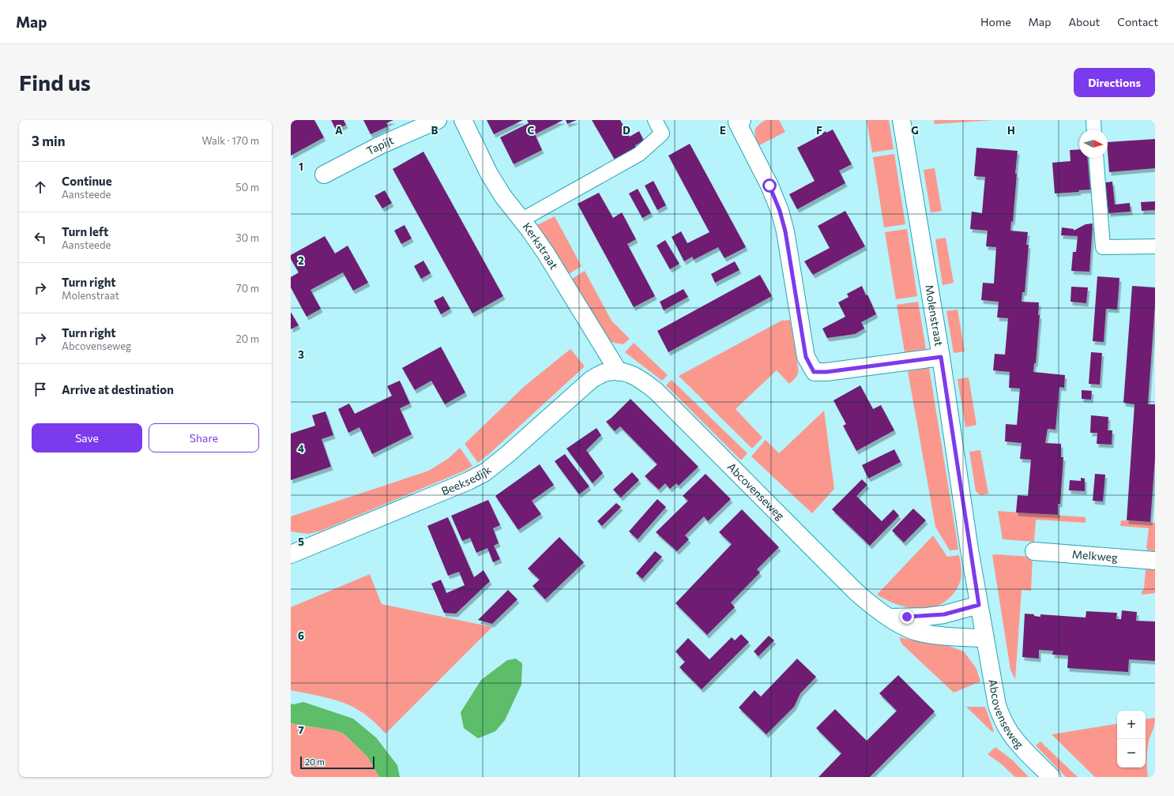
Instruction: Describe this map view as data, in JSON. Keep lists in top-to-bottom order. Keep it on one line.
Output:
{"streets":{"street":["Tapijt","Kerkstraat","Molenstraat","Beeksedijk","Abcovenseweg","Melkweg"]},"crossings":[["Kerkstraat","Beeksedijk"],["Kerkstraat","Abcovenseweg"],["Molenstraat","Abcovenseweg"],["Beeksedijk","Abcovenseweg"]],"scale_bar":"20 m","north":"right","page":{"header":"Map","nav":["Home","Map","About","Contact"],"buttons":["Directions",["Save","Share"]],"title":"Find us","heading":["3 min","Walk · 170 m"],"list":[["Continue","Aansteede","50 m"],["Turn left","Aansteede","30 m"],["Turn right","Molenstraat","70 m"],["Turn right","Abcovenseweg","20 m"],"Arrive at destination"],"map_buttons":["+","−"],"scale":"20 m"},"grid":{"columns":["A","B","C","D","E","F","G","H"],"rows":["1","2","3","4","5","6","7"]}}
